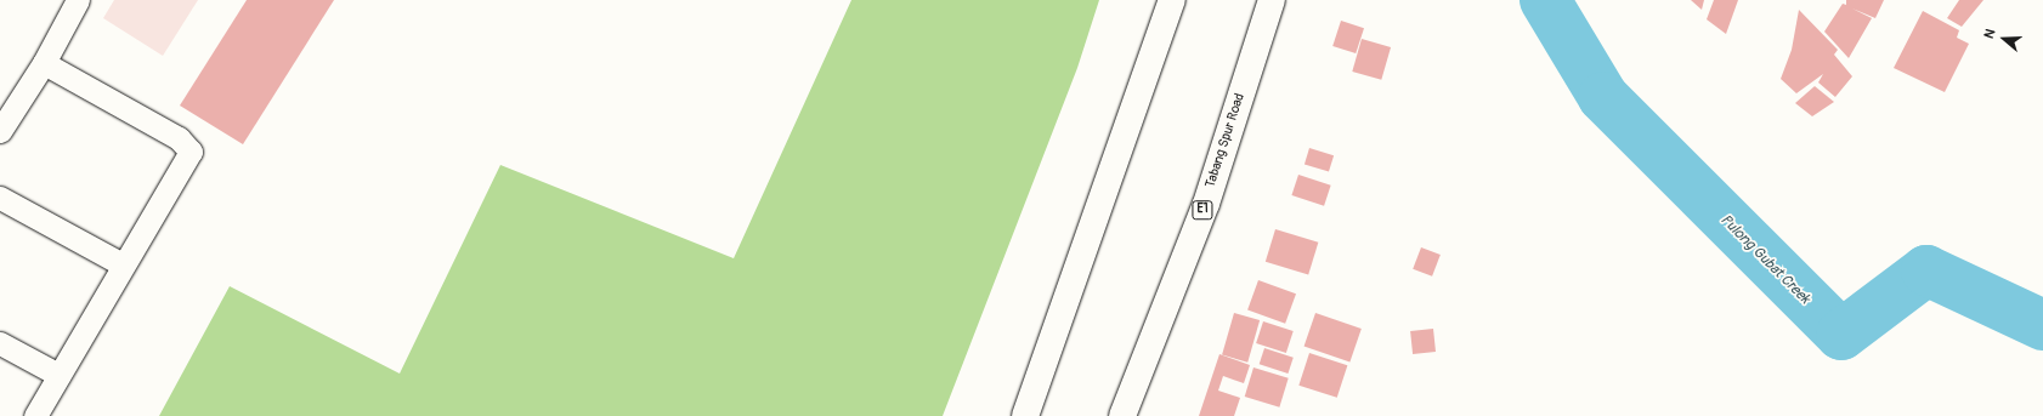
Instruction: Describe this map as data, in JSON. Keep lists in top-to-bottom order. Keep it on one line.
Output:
{"streets":{"highway":["Tabang Spur Road","E1"]},"water":["Pulong Gubat Creek"],"north":"left"}
